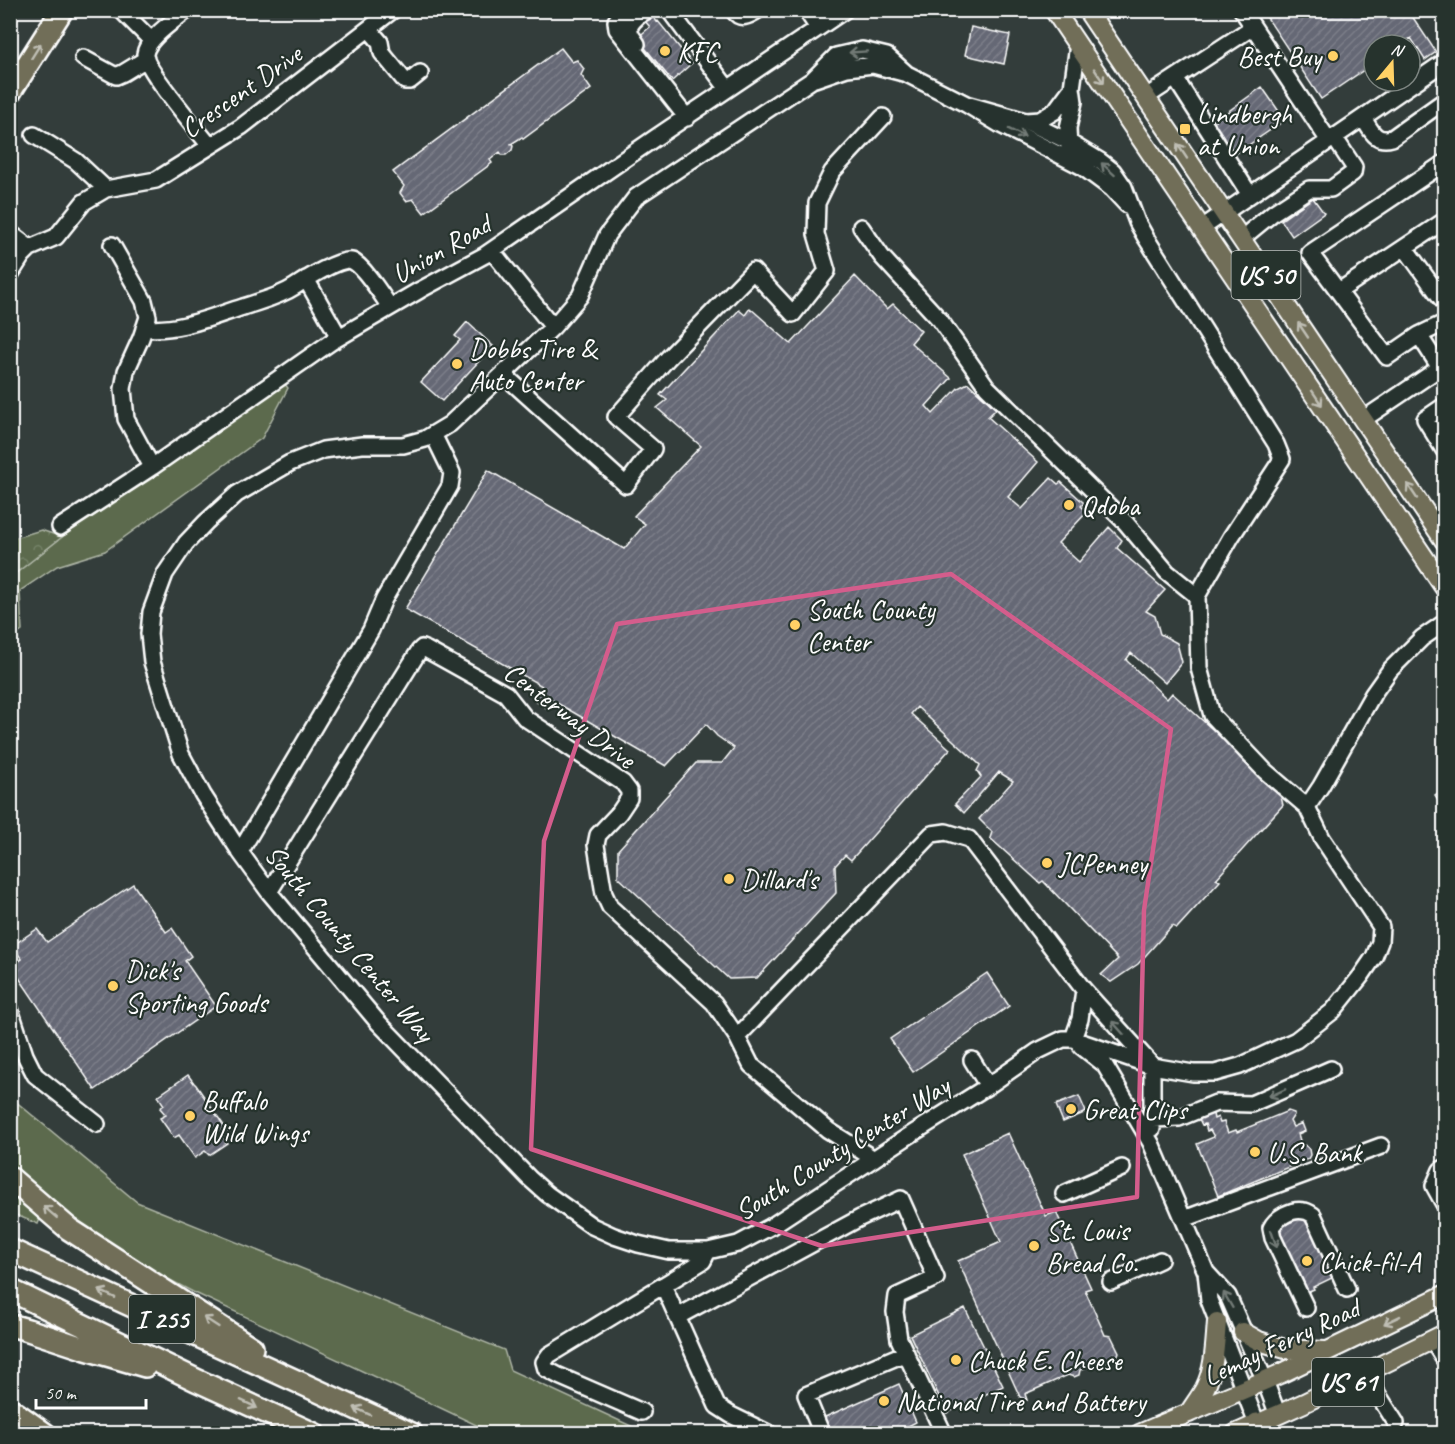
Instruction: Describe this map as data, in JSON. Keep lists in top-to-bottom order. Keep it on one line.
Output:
{"streets":{"highway":["I 255"],"main road":["US 50","Lemay Ferry Road","US 61"],"street":["Crescent Drive","Union Road","Centerway Drive","South County Center Way"]},"crossings":[["Centerway Drive","South County Center Way"]],"places":{"other":["KFC","Best Buy","Dobbs Tire & Auto Center","Qdoba","South County Center","JCPenney","Dillard's","Dick's Sporting Goods","Great Clips","Buffalo Wild Wings","U.S. Bank","St. Louis Bread Co.","Chick-fil-A","Chuck E. Cheese","National Tire and Battery"],"transit":["Lindbergh at Union"]},"scale_bar":"50 m","north":"top"}
